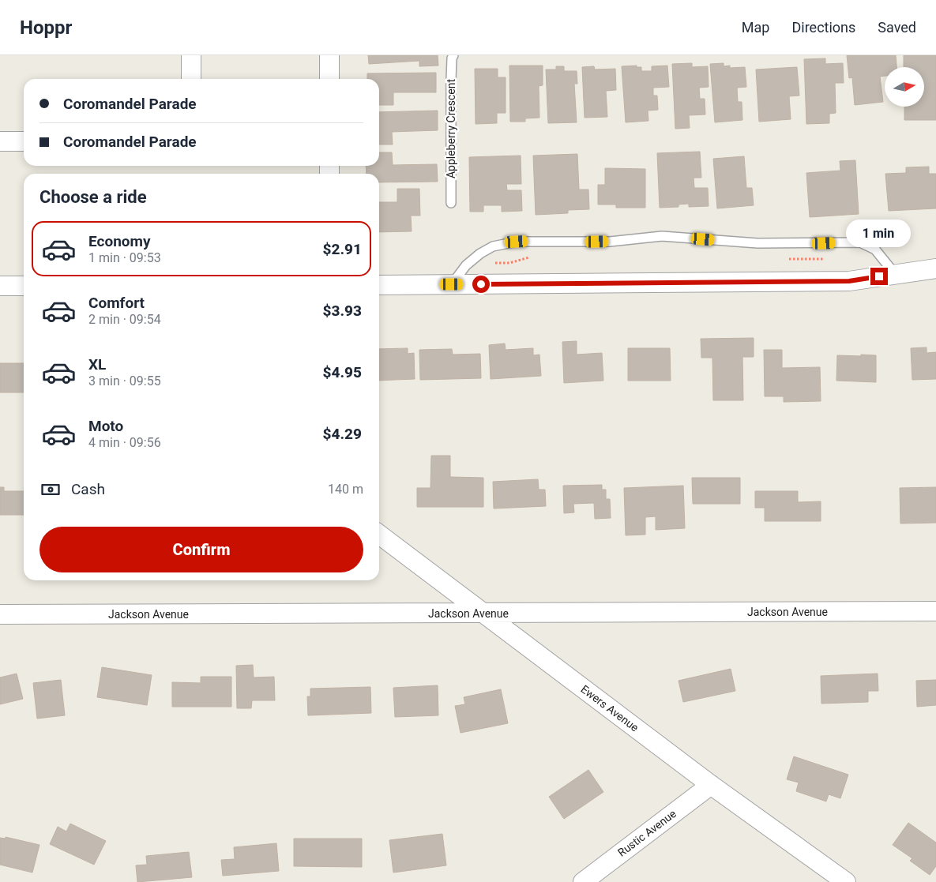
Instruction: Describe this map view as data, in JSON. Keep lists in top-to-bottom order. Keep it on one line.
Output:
{"streets":{"street":["Jackson Avenue","Ewers Avenue","Rustic Avenue"],"lane":["Appleberry Crescent"]},"crossings":[["Jackson Avenue","Ewers Avenue"],["Ewers Avenue","Rustic Avenue"]],"north":"right","page":{"header":"Hoppr","nav":["Map","Directions","Saved"],"banner":["Coromandel Parade","Coromandel Parade"],"heading":"Choose a ride","bubble":"1 min","list":[{"name":"Economy","note":"1 min · 09:53","value":"$2.91"},{"name":"Comfort","note":"2 min · 09:54","value":"$3.93"},{"name":"XL","note":"3 min · 09:55","value":"$4.95"},{"name":"Moto","note":"4 min · 09:56","value":"$4.29"}],"pay":["Cash","140 m"],"buttons":"Confirm"}}
